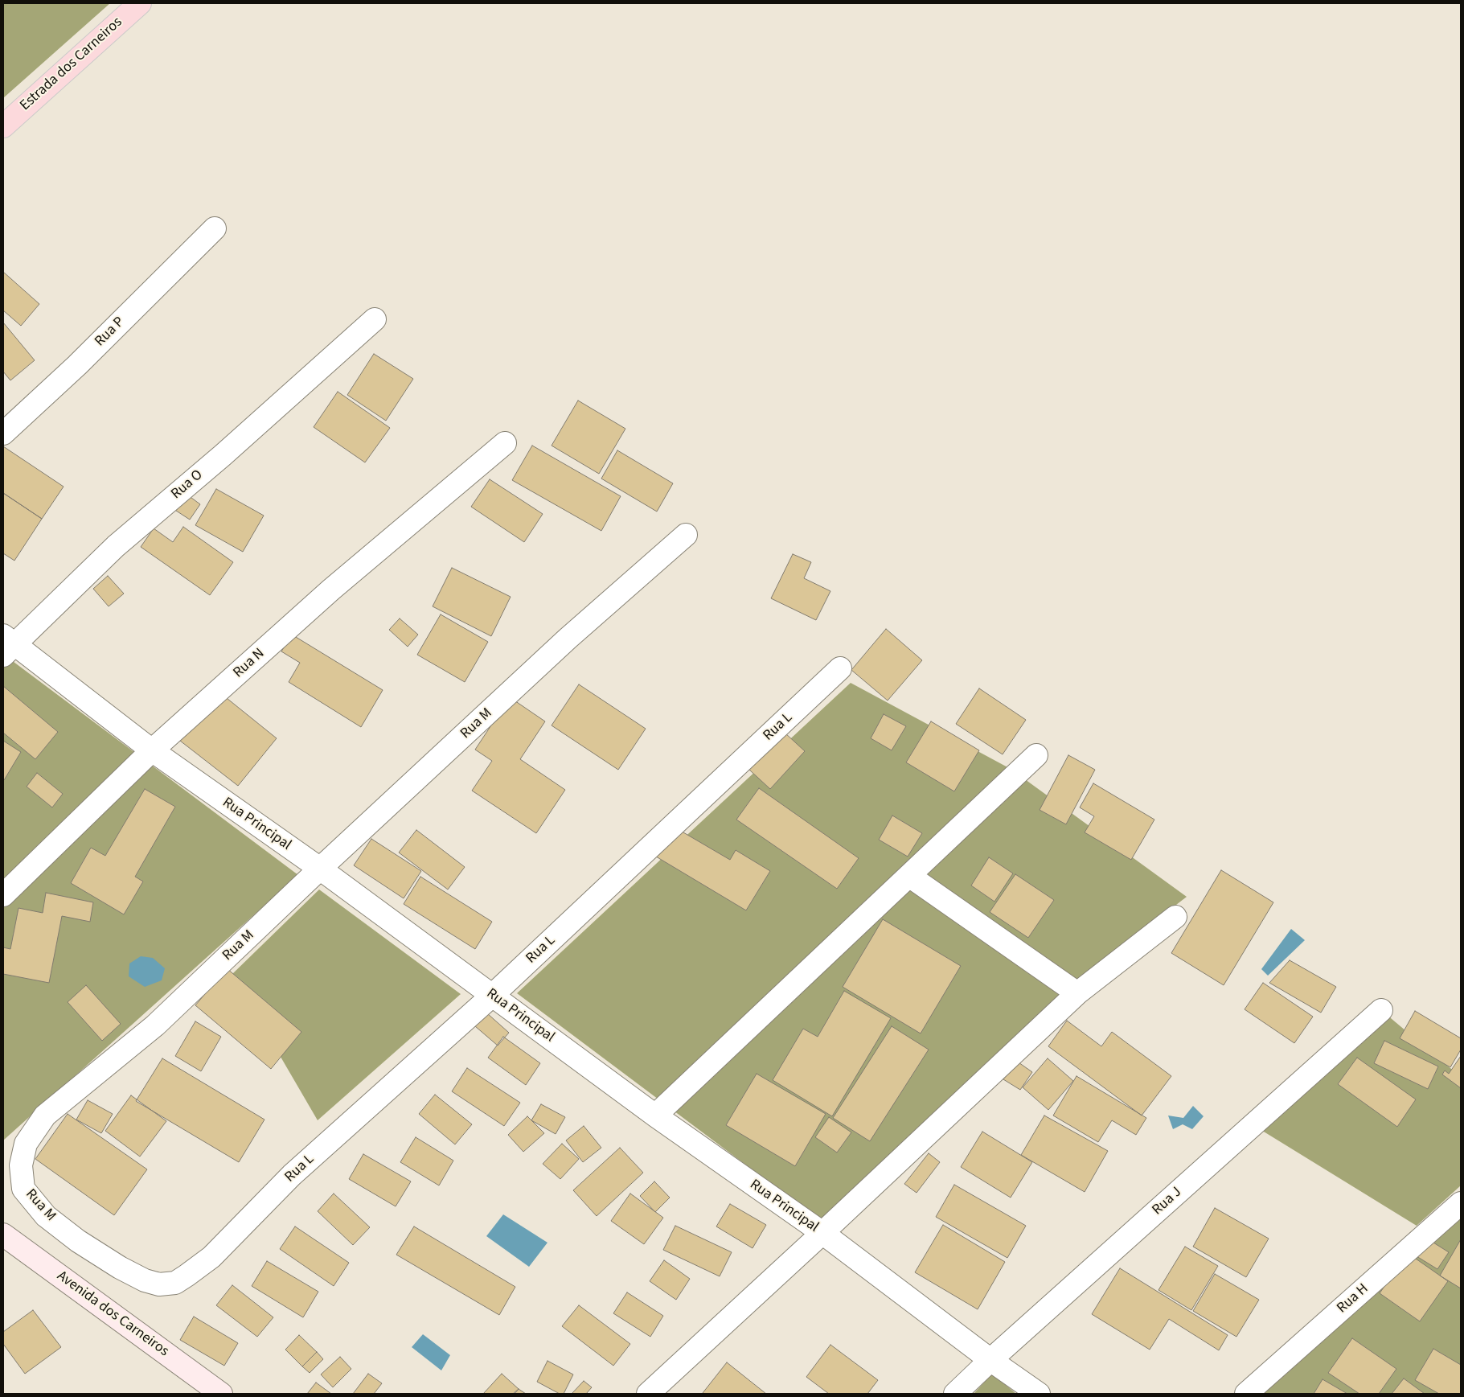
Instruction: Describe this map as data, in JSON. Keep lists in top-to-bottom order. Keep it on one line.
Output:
{"streets":{"main road":["Estrada dos Carneiros","Avenida dos Carneiros"],"street":["Rua P","Rua O","Rua N","Rua M","Rua L","Rua Principal","Rua J","Rua H"]},"crossings":[["Rua O","Rua Principal"],["Rua N","Rua Principal"],["Rua M","Rua L"],["Rua M","Rua Principal"],["Rua L","Rua Principal"],["Rua Principal","Rua J"]]}
